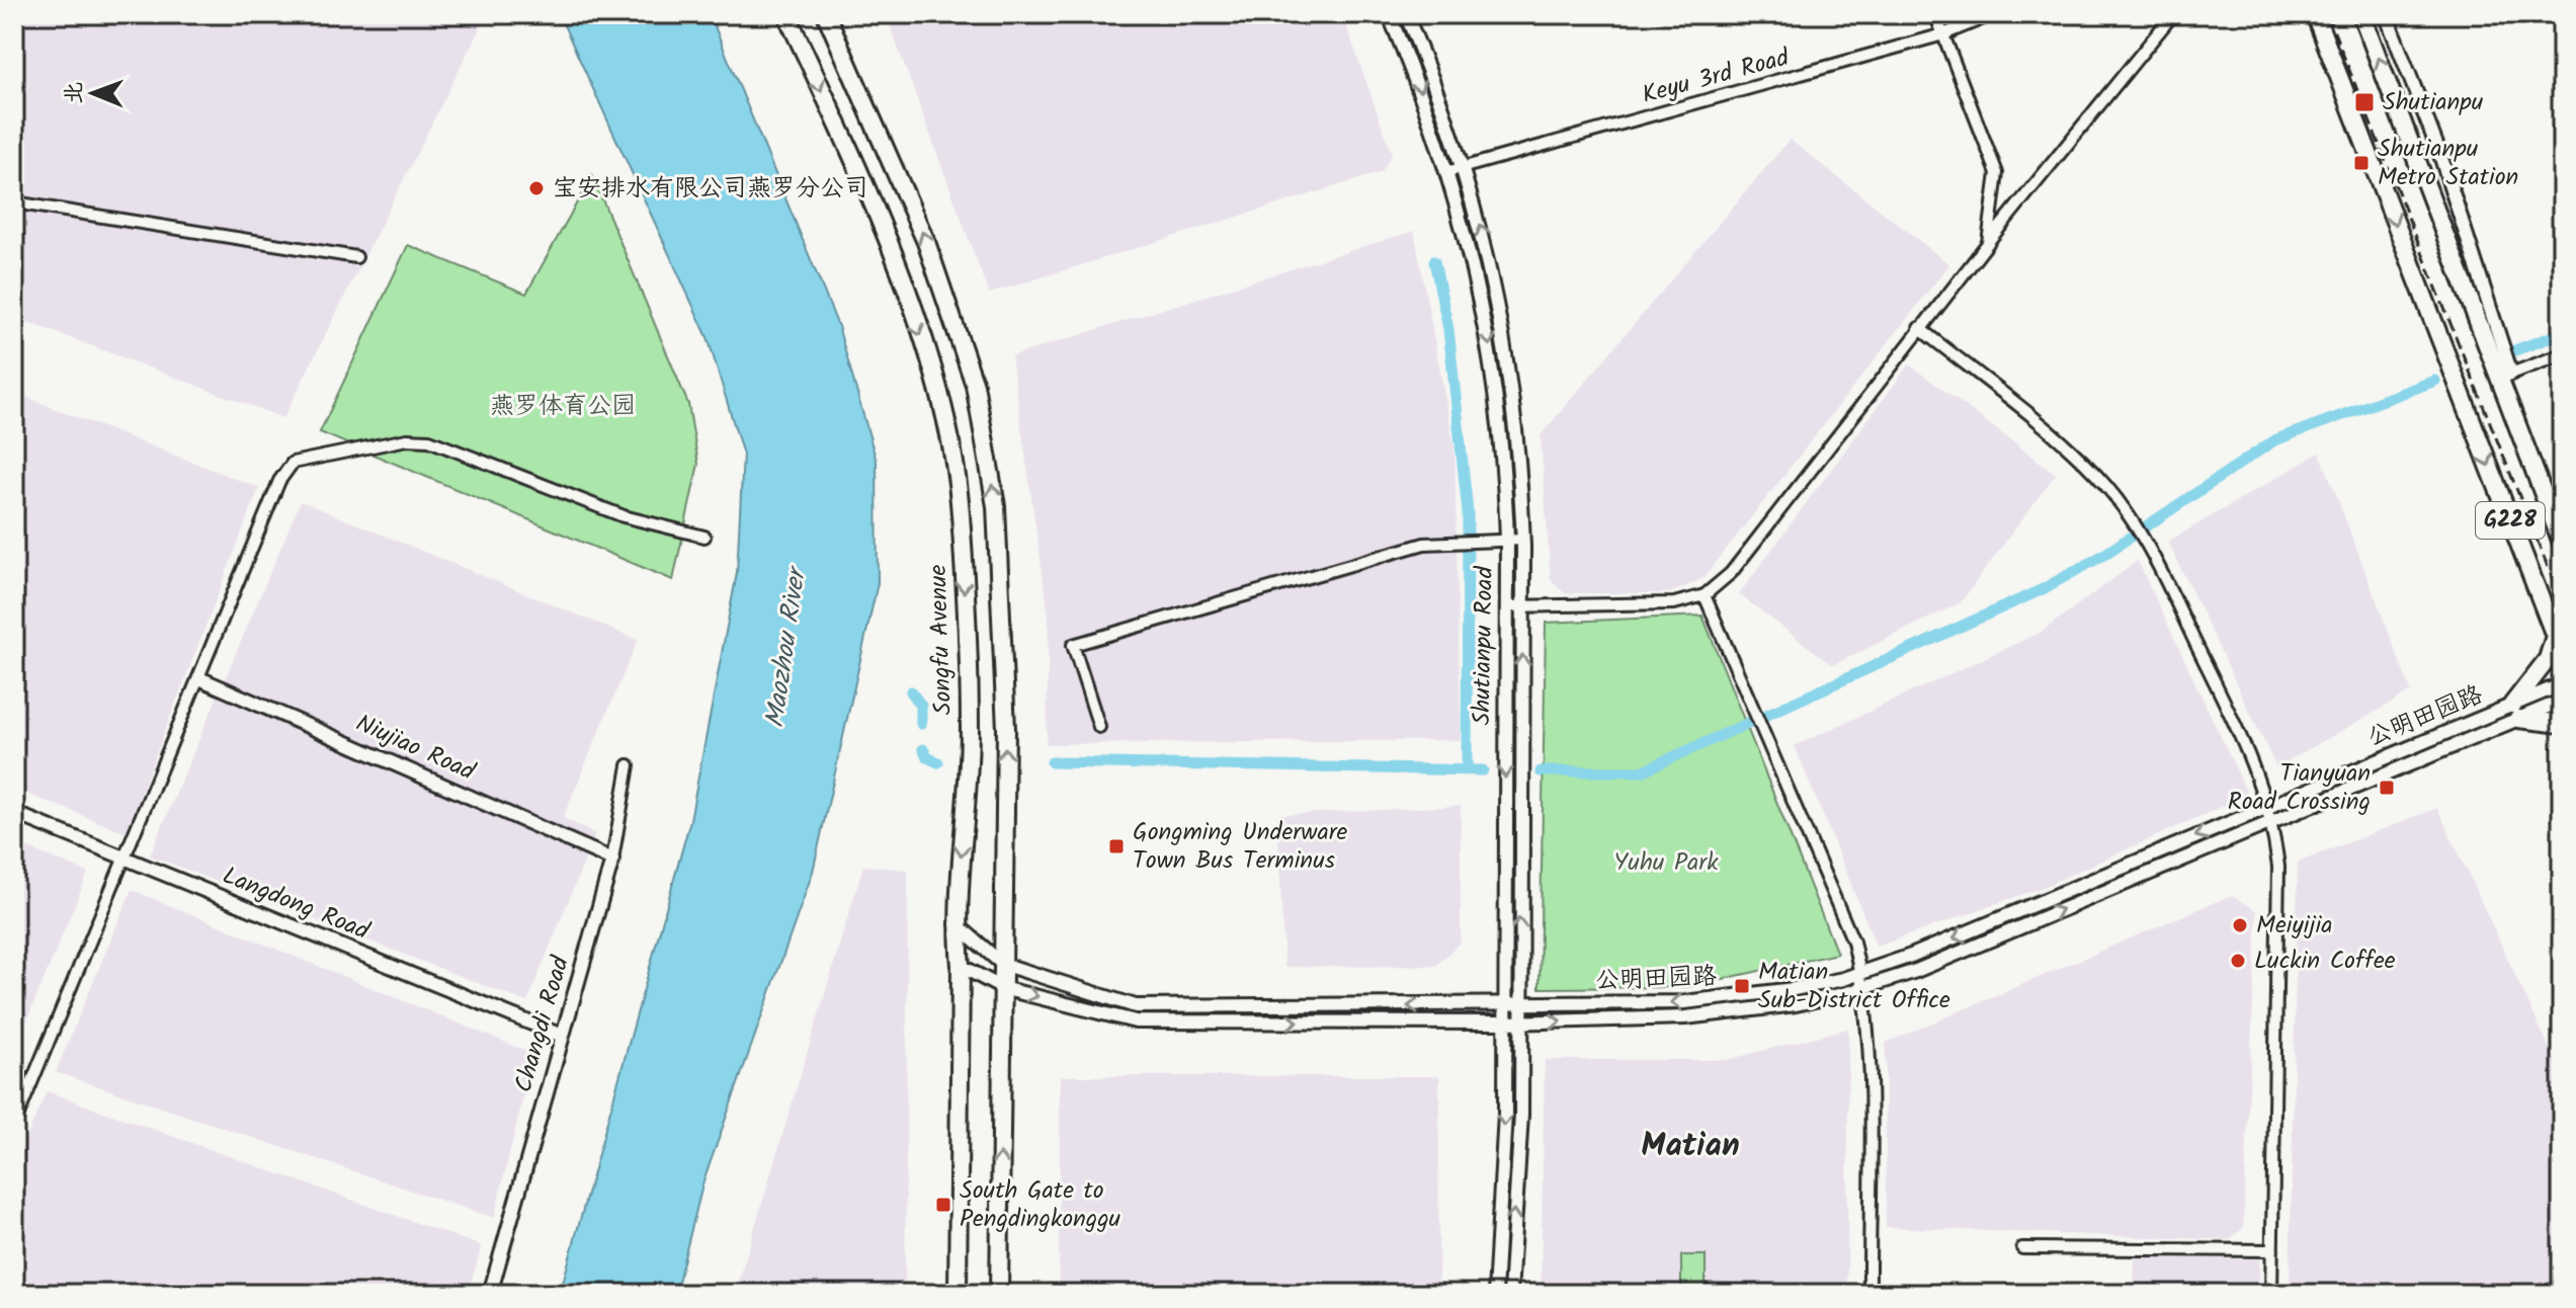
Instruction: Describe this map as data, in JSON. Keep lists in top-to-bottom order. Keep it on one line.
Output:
{"streets":{"main road":["G228","Songfu Avenue"],"street":["Keyu 3rd Road","Shutianpu Road","公明田园路","Niujiao Road","Langdong Road","Changdi Road"]},"crossings":[["Keyu 3rd Road","Shutianpu Road"],["Songfu Avenue","公明田园路"],["Shutianpu Road","公明田园路"],["Niujiao Road","Changdi Road"],["Langdong Road","Changdi Road"]],"districts":["Matian"],"water":["Maozhou River"],"parks":["燕罗体育公园","Yuhu Park"],"places":{"transit":["Shutianpu","Shutianpu Metro Station","Tianyuan Road Crossing","Gongming Underware Town Bus Terminus","Matian Sub-District Office","South Gate to Pengdingkonggu"],"other":["宝安排水有限公司燕罗分公司","Meiyijia","Luckin Coffee"]},"north":"left"}
